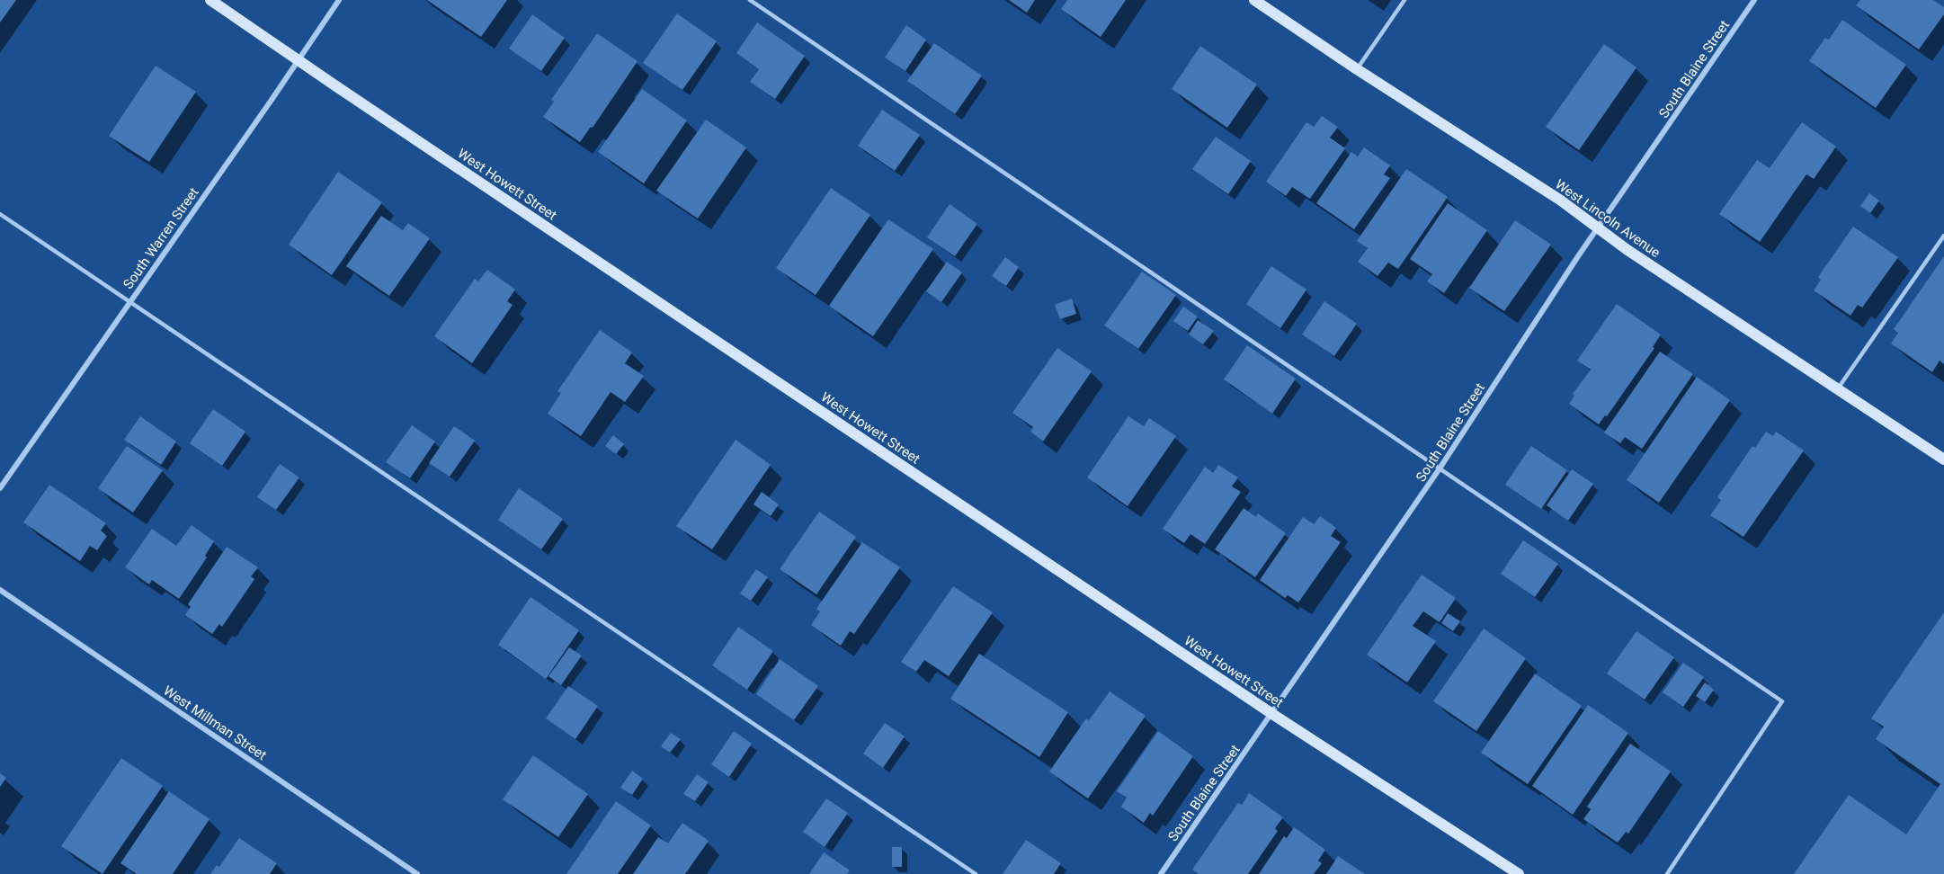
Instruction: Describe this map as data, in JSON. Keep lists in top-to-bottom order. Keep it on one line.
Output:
{"streets":{"main road":["West Howett Street","West Lincoln Avenue"],"street":["South Blaine Street","South Warren Street","West Millman Street"]},"crossings":[["South Blaine Street","West Howett Street"],["South Blaine Street","West Lincoln Avenue"],["West Howett Street","South Warren Street"]]}
